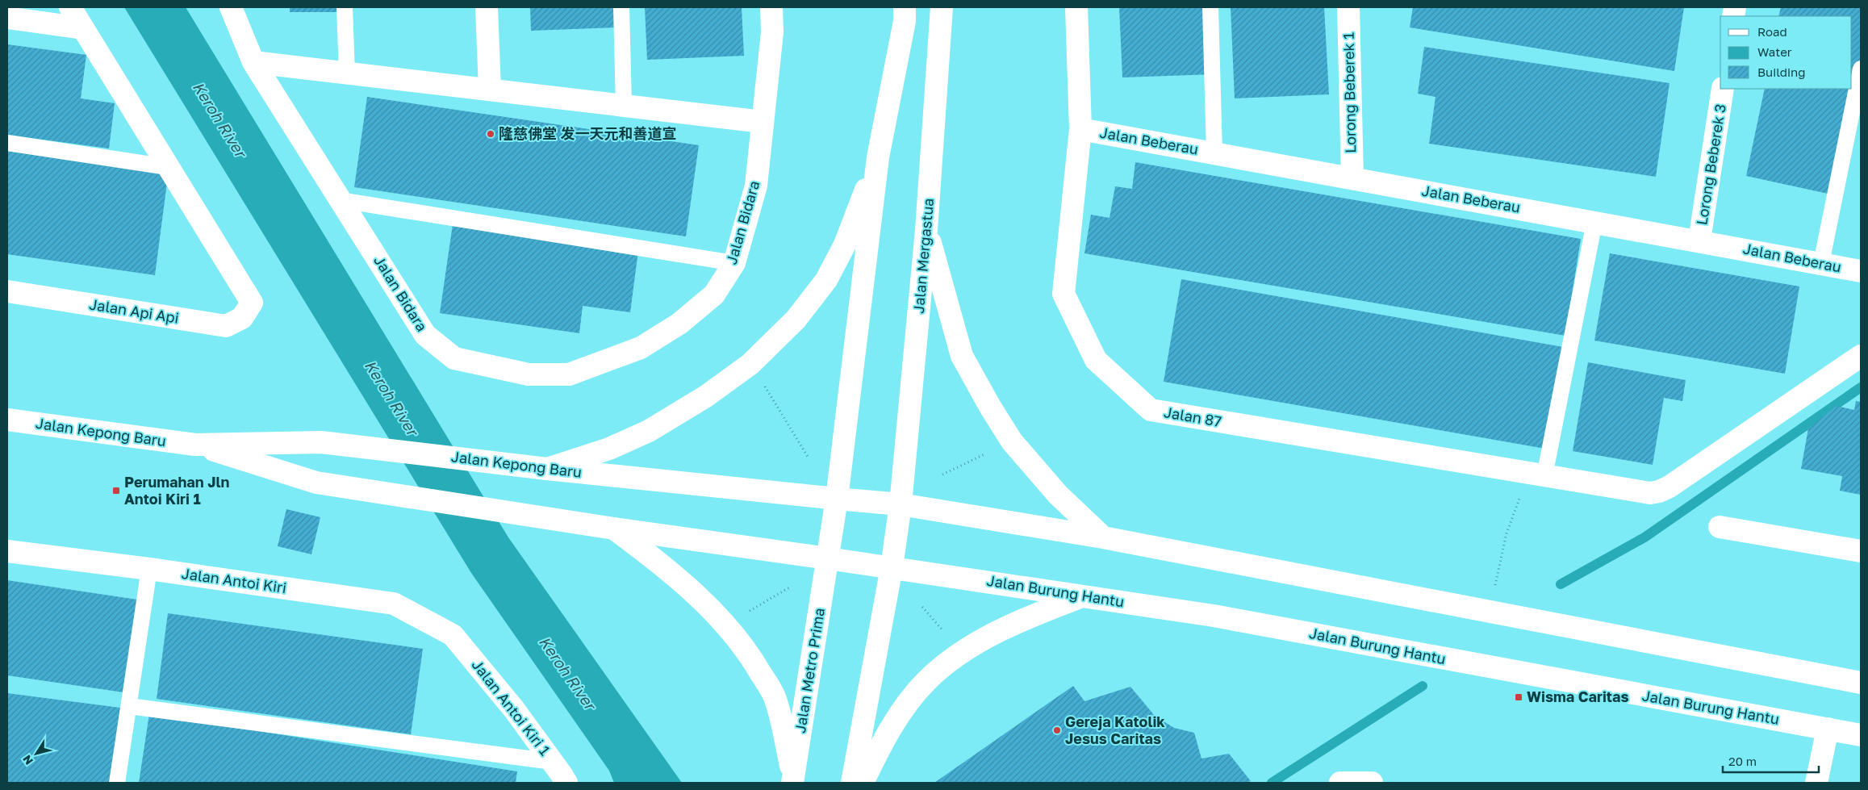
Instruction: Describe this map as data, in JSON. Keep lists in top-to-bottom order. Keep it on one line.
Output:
{"streets":{"street":["Lorong Beberek 1","Jalan Beberau","Lorong Beberek 3","Jalan Bidara","Jalan Mergastua","Jalan Api Api","Jalan 87","Jalan Kepong Baru","Jalan Antoi Kiri","Jalan Burung Hantu","Jalan Metro Prima","Jalan Antoi Kiri 1"]},"crossings":[["Lorong Beberek 1","Jalan Beberau"],["Jalan Beberau","Lorong Beberek 3"],["Jalan Beberau","Jalan 87"],["Jalan Mergastua","Jalan Kepong Baru"],["Jalan Mergastua","Jalan Burung Hantu"],["Jalan Kepong Baru","Jalan Burung Hantu"],["Jalan Kepong Baru","Jalan Metro Prima"],["Jalan Antoi Kiri","Jalan Antoi Kiri 1"],["Jalan Burung Hantu","Jalan Metro Prima"]],"water":["Keroh River"],"places":{"other":["隆慈佛堂 发一天元和善道宣","Gereja Katolik Jesus Caritas"],"transit":["Perumahan Jln Antoi Kiri 1","Wisma Caritas"]},"legend":["Road","Water","Building"],"scale_bar":"20 m","north":"bottom left"}
